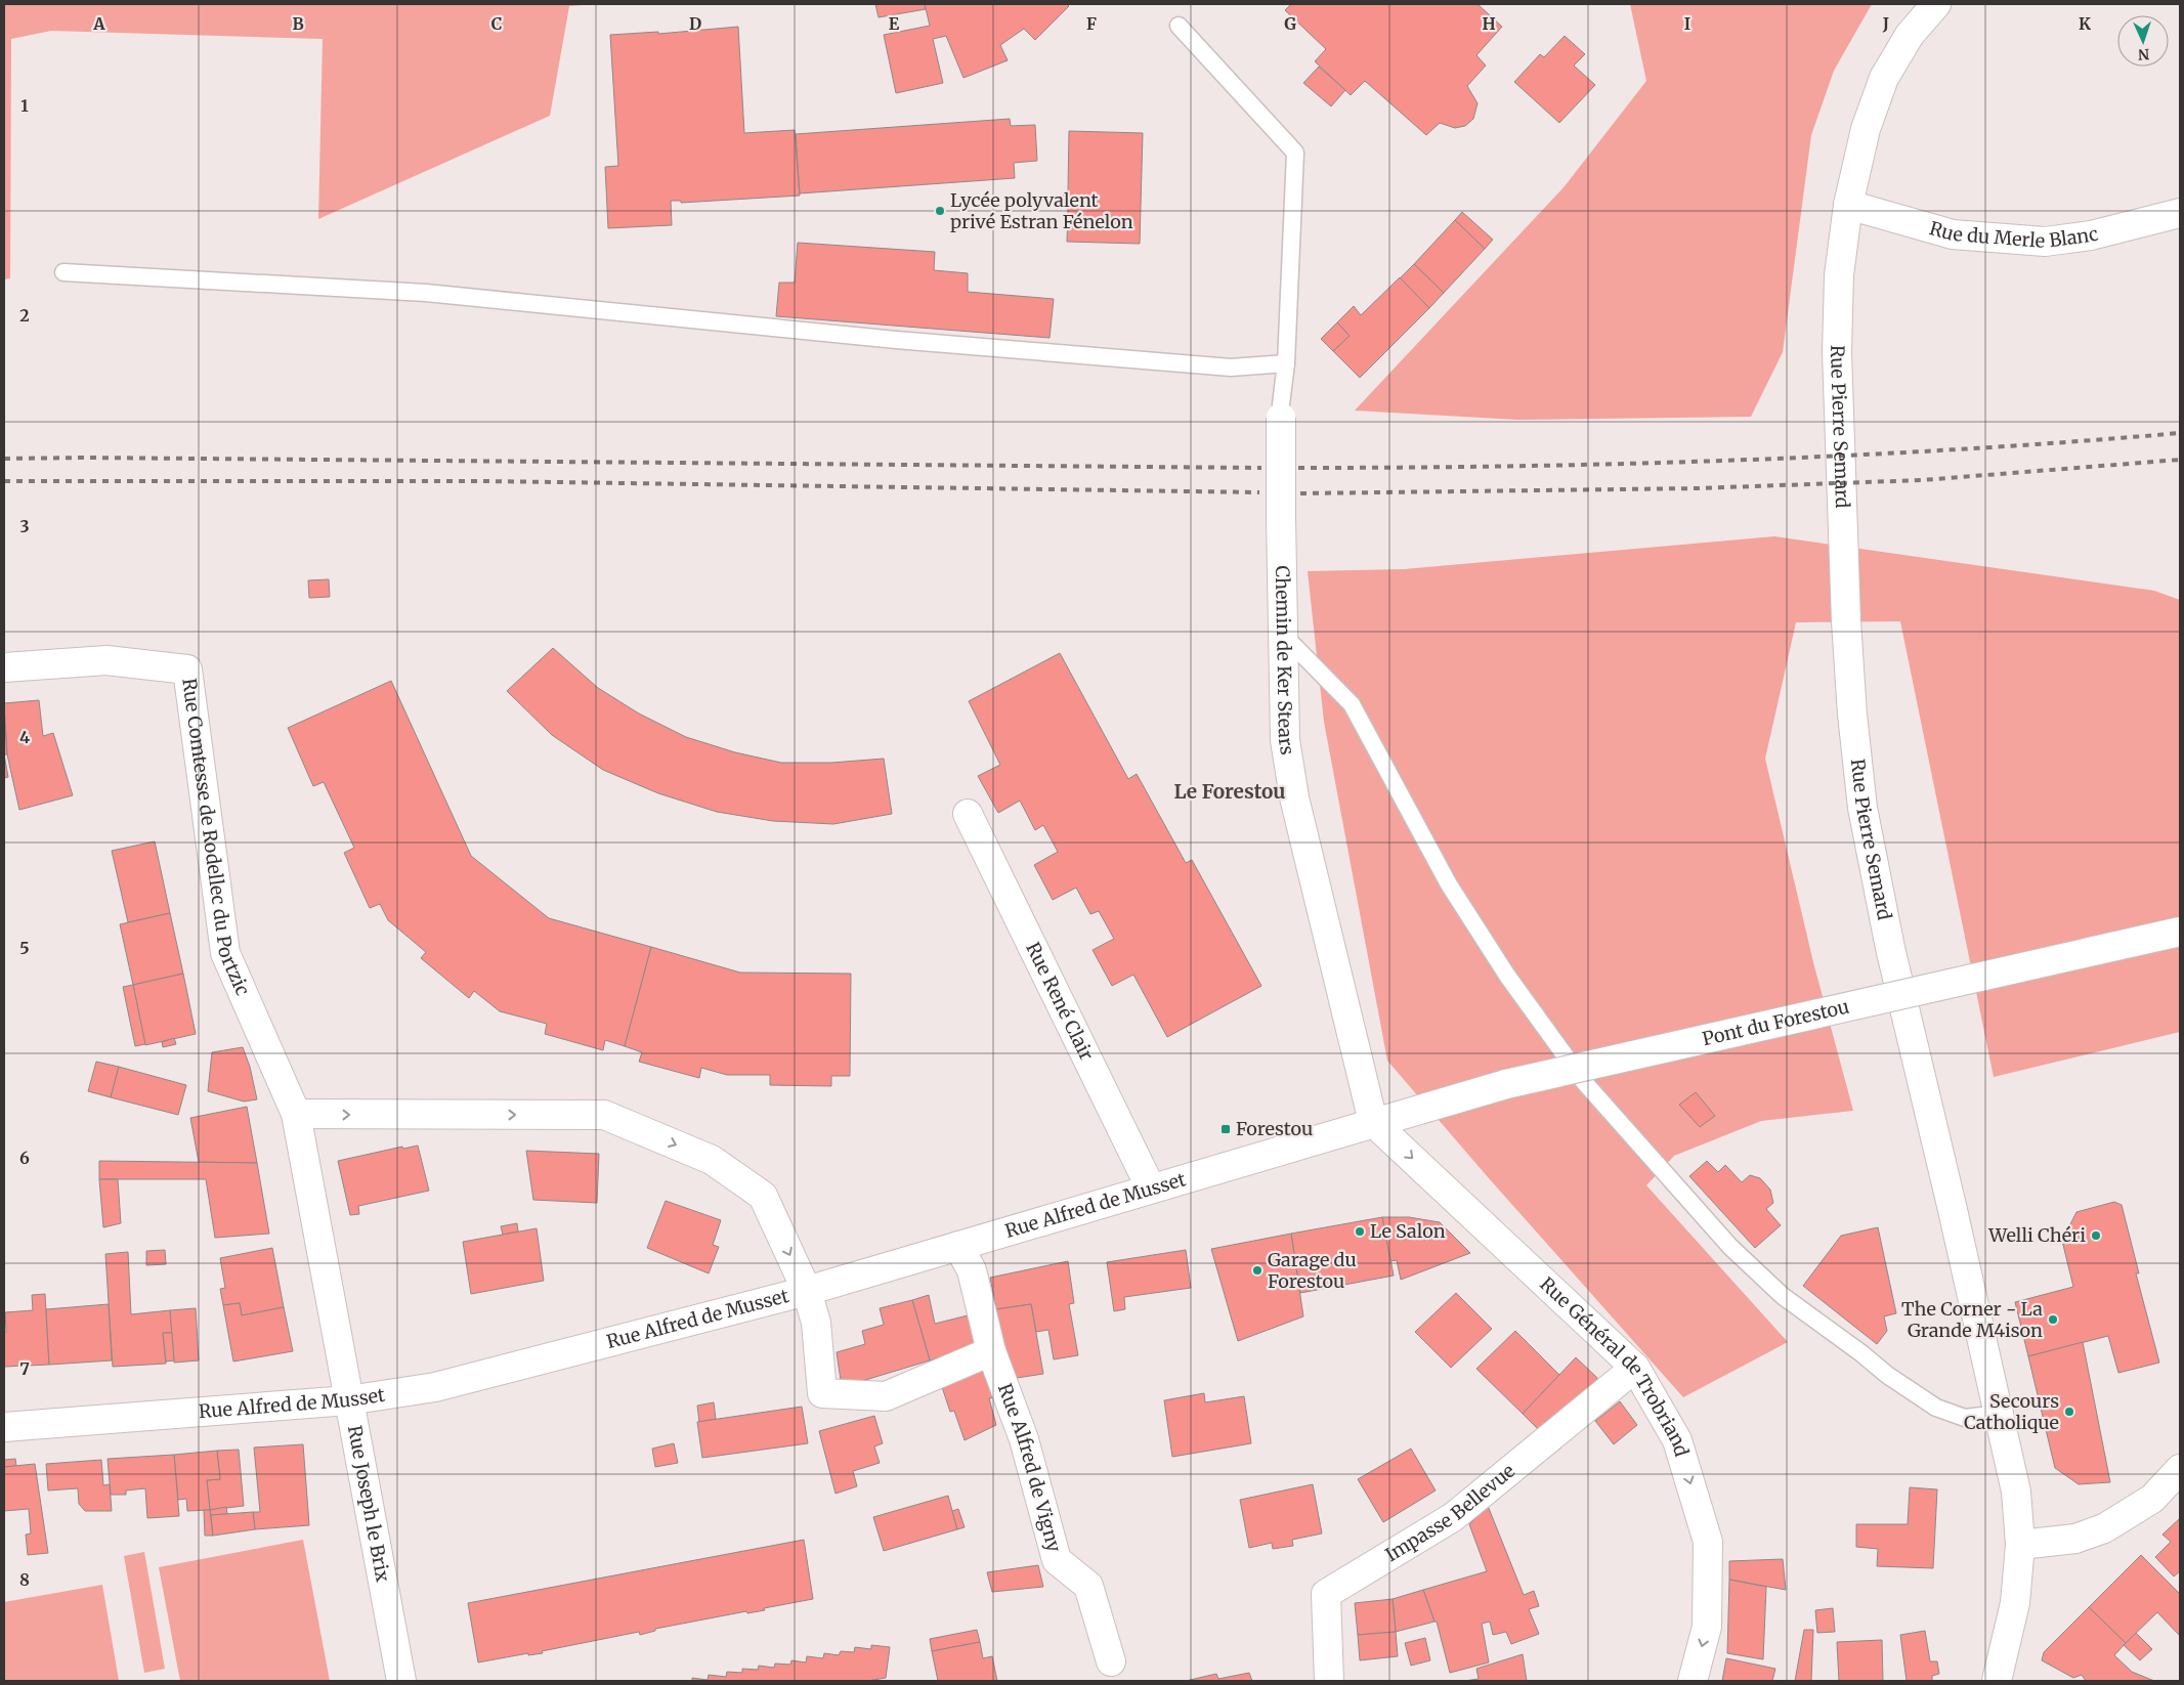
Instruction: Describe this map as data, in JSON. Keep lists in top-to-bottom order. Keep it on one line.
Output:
{"streets":{"street":["Rue du Merle Blanc","Rue Pierre Semard","Chemin de Ker Stears","Rue Comtesse de Rodellec du Portzic","Rue René Clair","Pont du Forestou","Rue Alfred de Musset","Rue Général de Trobriand","Rue Alfred de Vigny","Rue Joseph le Brix","Impasse Bellevue"]},"crossings":[["Rue du Merle Blanc","Rue Pierre Semard"],["Chemin de Ker Stears","Pont du Forestou"],["Chemin de Ker Stears","Rue Alfred de Musset"],["Chemin de Ker Stears","Rue Général de Trobriand"],["Rue Comtesse de Rodellec du Portzic","Rue Joseph le Brix"],["Rue René Clair","Rue Alfred de Musset"],["Pont du Forestou","Rue Alfred de Musset"],["Pont du Forestou","Rue Général de Trobriand"],["Rue Alfred de Musset","Rue Général de Trobriand"],["Rue Alfred de Musset","Rue Alfred de Vigny"],["Rue Alfred de Musset","Rue Joseph le Brix"],["Rue Général de Trobriand","Impasse Bellevue"]],"one_way":["Rue Général de Trobriand"],"districts":["Le Forestou"],"places":{"other":["Lycée polyvalent privé Estran Fénelon","Le Salon","Welli Chéri","Garage du Forestou","The Corner - La Grande M4ison","Secours Catholique"],"transit":["Forestou"]},"north":"bottom","grid":{"columns":["A","B","C","D","E","F","G","H","I","J","K"],"rows":["1","2","3","4","5","6","7","8"]}}
